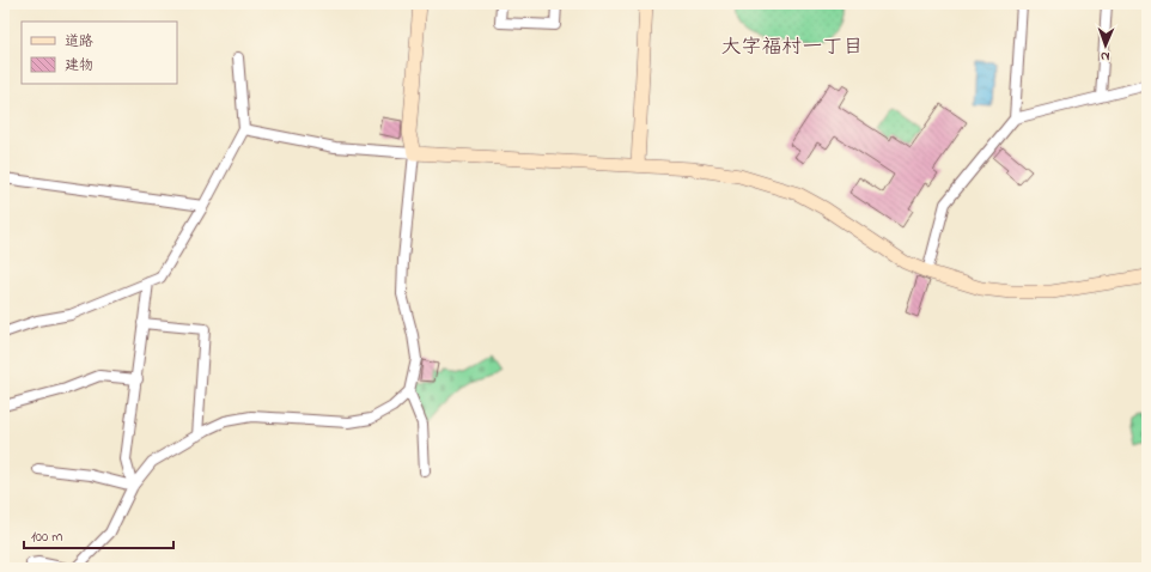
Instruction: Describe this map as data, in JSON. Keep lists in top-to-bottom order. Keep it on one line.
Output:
{"districts":["大字福村一丁目"],"legend":["道路","建物"],"scale_bar":"100 m","north":"bottom"}
